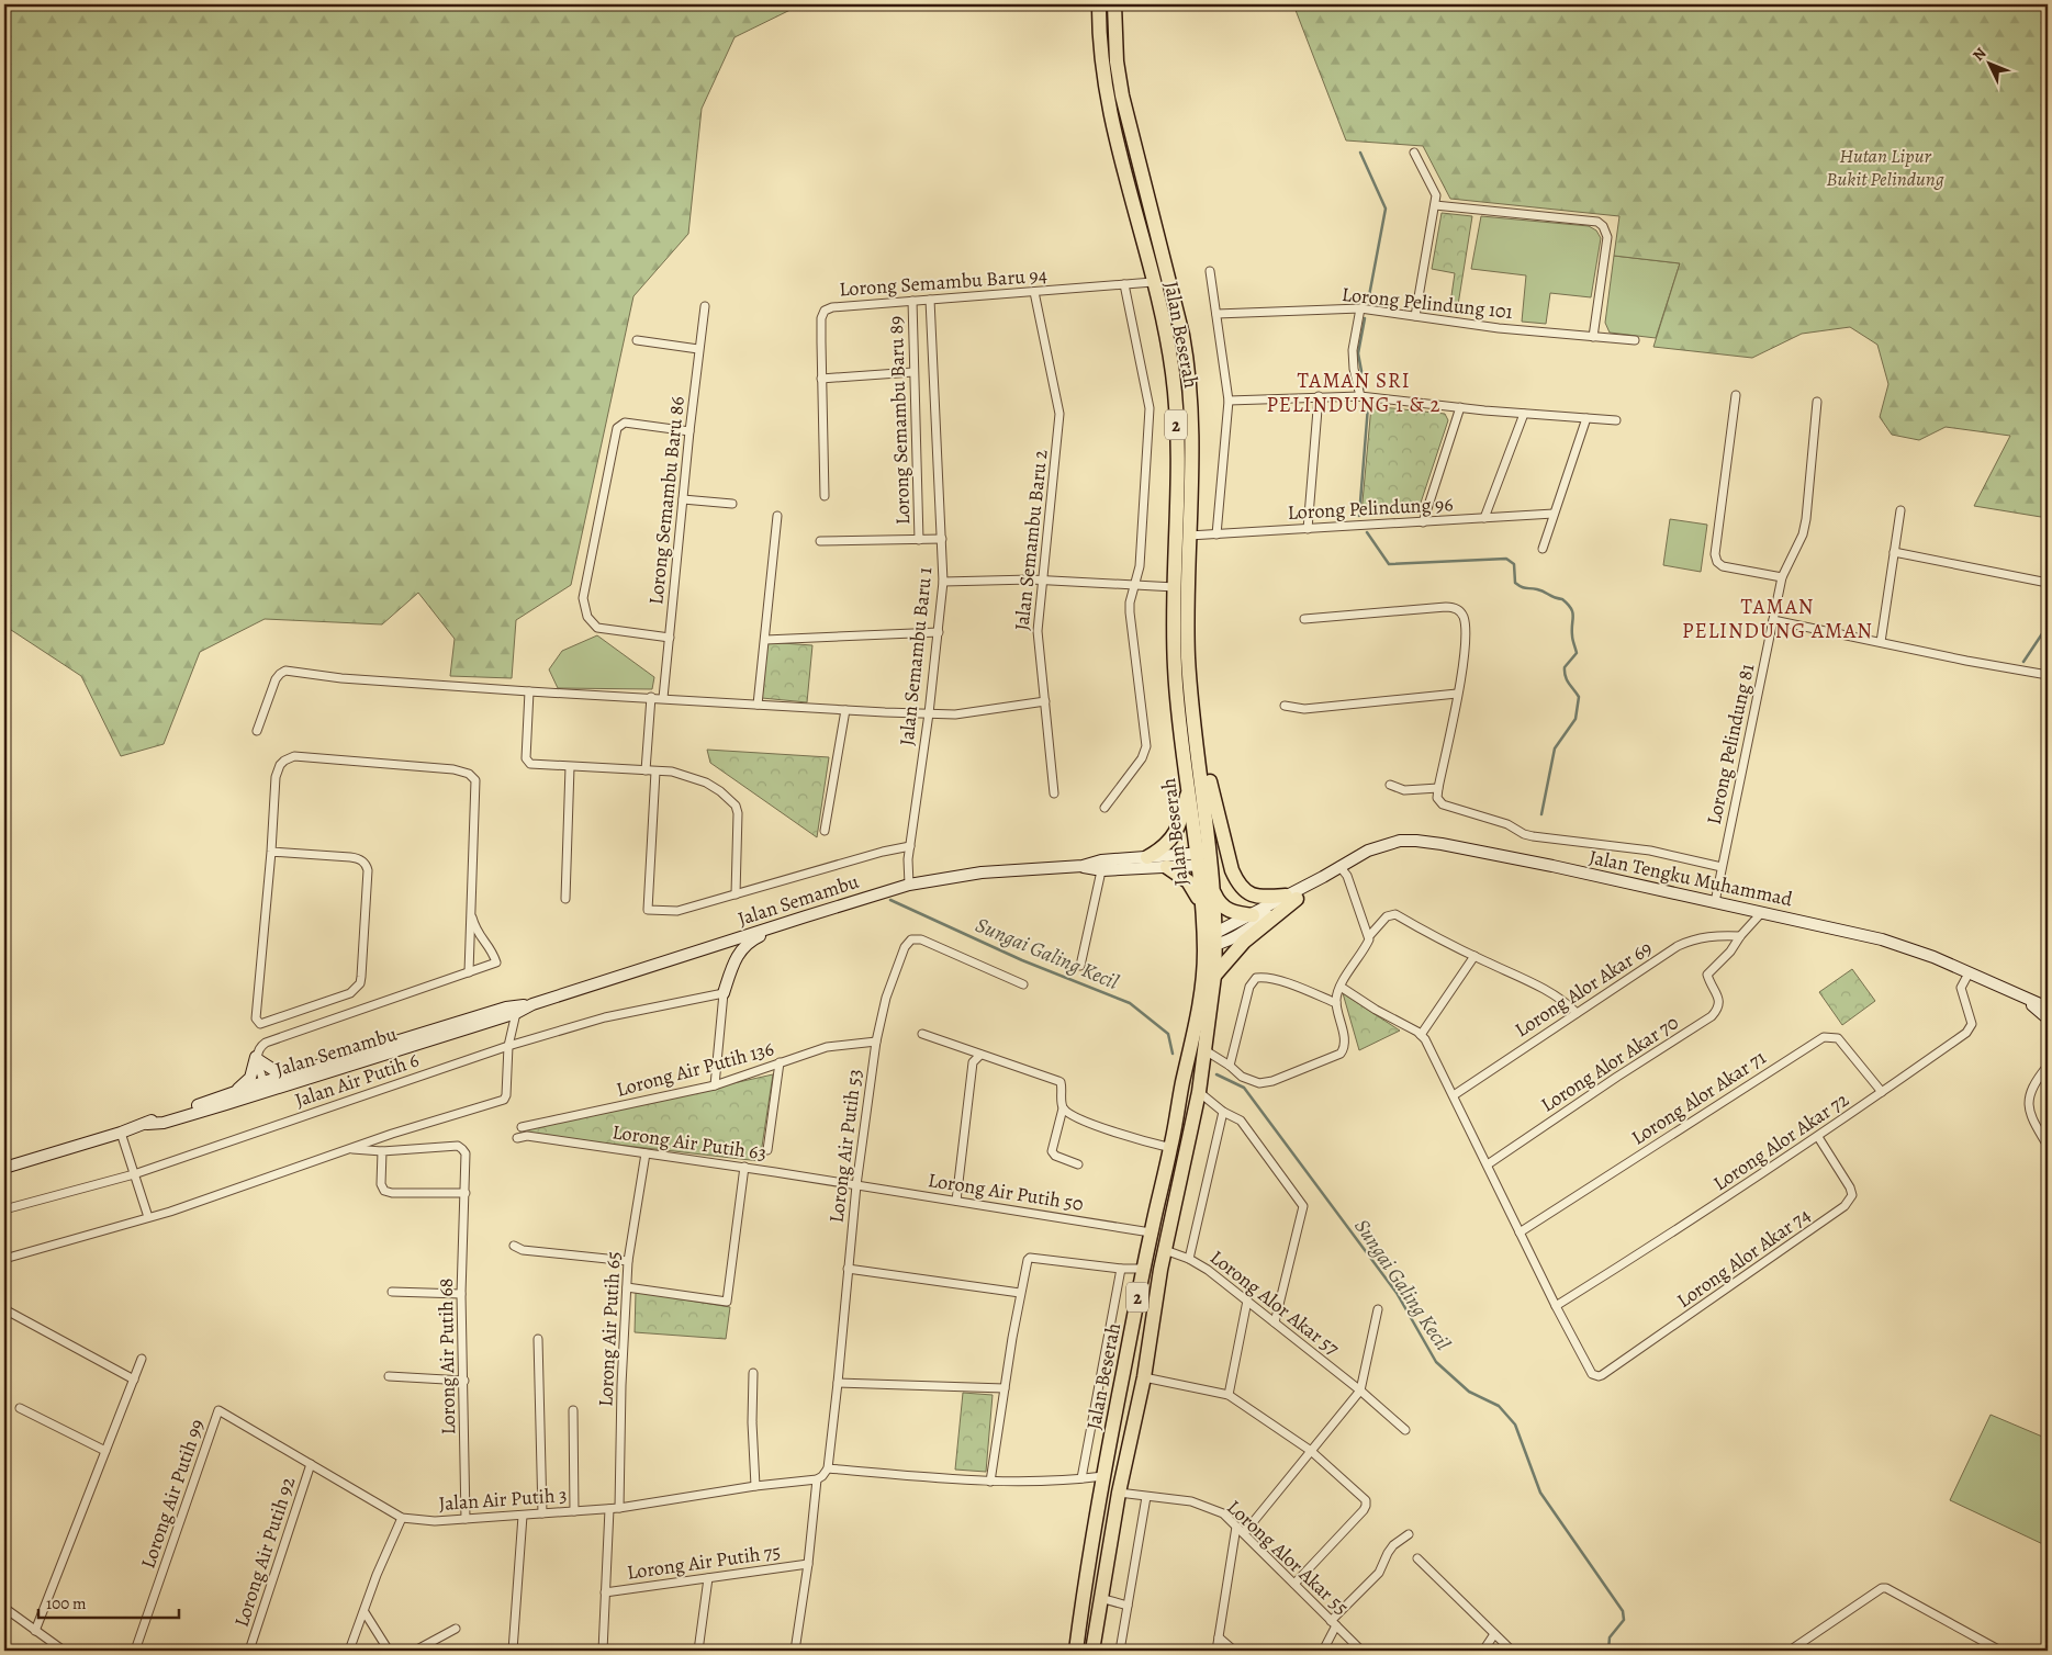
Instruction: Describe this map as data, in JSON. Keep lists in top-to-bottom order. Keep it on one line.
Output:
{"streets":{"highway":["Jalan Beserah","2"],"main road":["Jalan Tengku Muhammad","Jalan Semambu"],"street":["Lorong Semambu Baru 94","Lorong Pelindung 101","Lorong Semambu Baru 89","Lorong Semambu Baru 86","Lorong Pelindung 96","Jalan Semambu Baru 2","Jalan Semambu Baru 1","Lorong Pelindung 81","Lorong Alor Akar 69","Lorong Alor Akar 70","Lorong Air Putih 136","Jalan Air Putih 6","Lorong Alor Akar 71","Lorong Alor Akar 72","Lorong Air Putih 63","Lorong Air Putih 53","Lorong Air Putih 50","Lorong Alor Akar 74","Lorong Alor Akar 57","Lorong Air Putih 65","Lorong Air Putih 68","Lorong Air Putih 99","Jalan Air Putih 3","Lorong Air Putih 92","Lorong Alor Akar 55","Lorong Air Putih 75"]},"crossings":[["Lorong Semambu Baru 94","Jalan Beserah"],["Lorong Semambu Baru 94","Lorong Semambu Baru 89"],["Lorong Semambu Baru 94","Jalan Semambu Baru 2"],["Lorong Semambu Baru 94","Jalan Semambu Baru 1"],["Jalan Beserah","Lorong Pelindung 96"],["Jalan Beserah","Jalan Tengku Muhammad"],["Jalan Beserah","Jalan Semambu"],["Jalan Beserah","Lorong Air Putih 50"],["Jalan Beserah","Lorong Alor Akar 57"],["Jalan Beserah","Lorong Alor Akar 55"],["Lorong Semambu Baru 89","Jalan Semambu Baru 1"],["Jalan Semambu Baru 1","Jalan Semambu"],["Lorong Pelindung 81","Jalan Tengku Muhammad"],["Jalan Tengku Muhammad","Lorong Alor Akar 72"],["Lorong Alor Akar 69","Lorong Alor Akar 70"],["Lorong Air Putih 136","Lorong Air Putih 53"],["Lorong Alor Akar 71","Lorong Alor Akar 72"],["Lorong Alor Akar 72","Lorong Alor Akar 74"],["Lorong Air Putih 63","Lorong Air Putih 53"],["Lorong Air Putih 63","Lorong Air Putih 50"],["Lorong Air Putih 63","Lorong Air Putih 65"],["Lorong Air Putih 53","Lorong Air Putih 50"],["Lorong Air Putih 65","Jalan Air Putih 3"],["Lorong Air Putih 68","Jalan Air Putih 3"],["Lorong Air Putih 99","Jalan Air Putih 3"],["Jalan Air Putih 3","Lorong Air Putih 92"]],"districts":["TAMAN SRI PELINDUNG 1 & 2","TAMAN PELINDUNG AMAN"],"water":["Sungai Galing Kecil"],"parks":["Hutan Lipur Bukit Pelindung"],"scale_bar":"100 m","north":"top left"}
